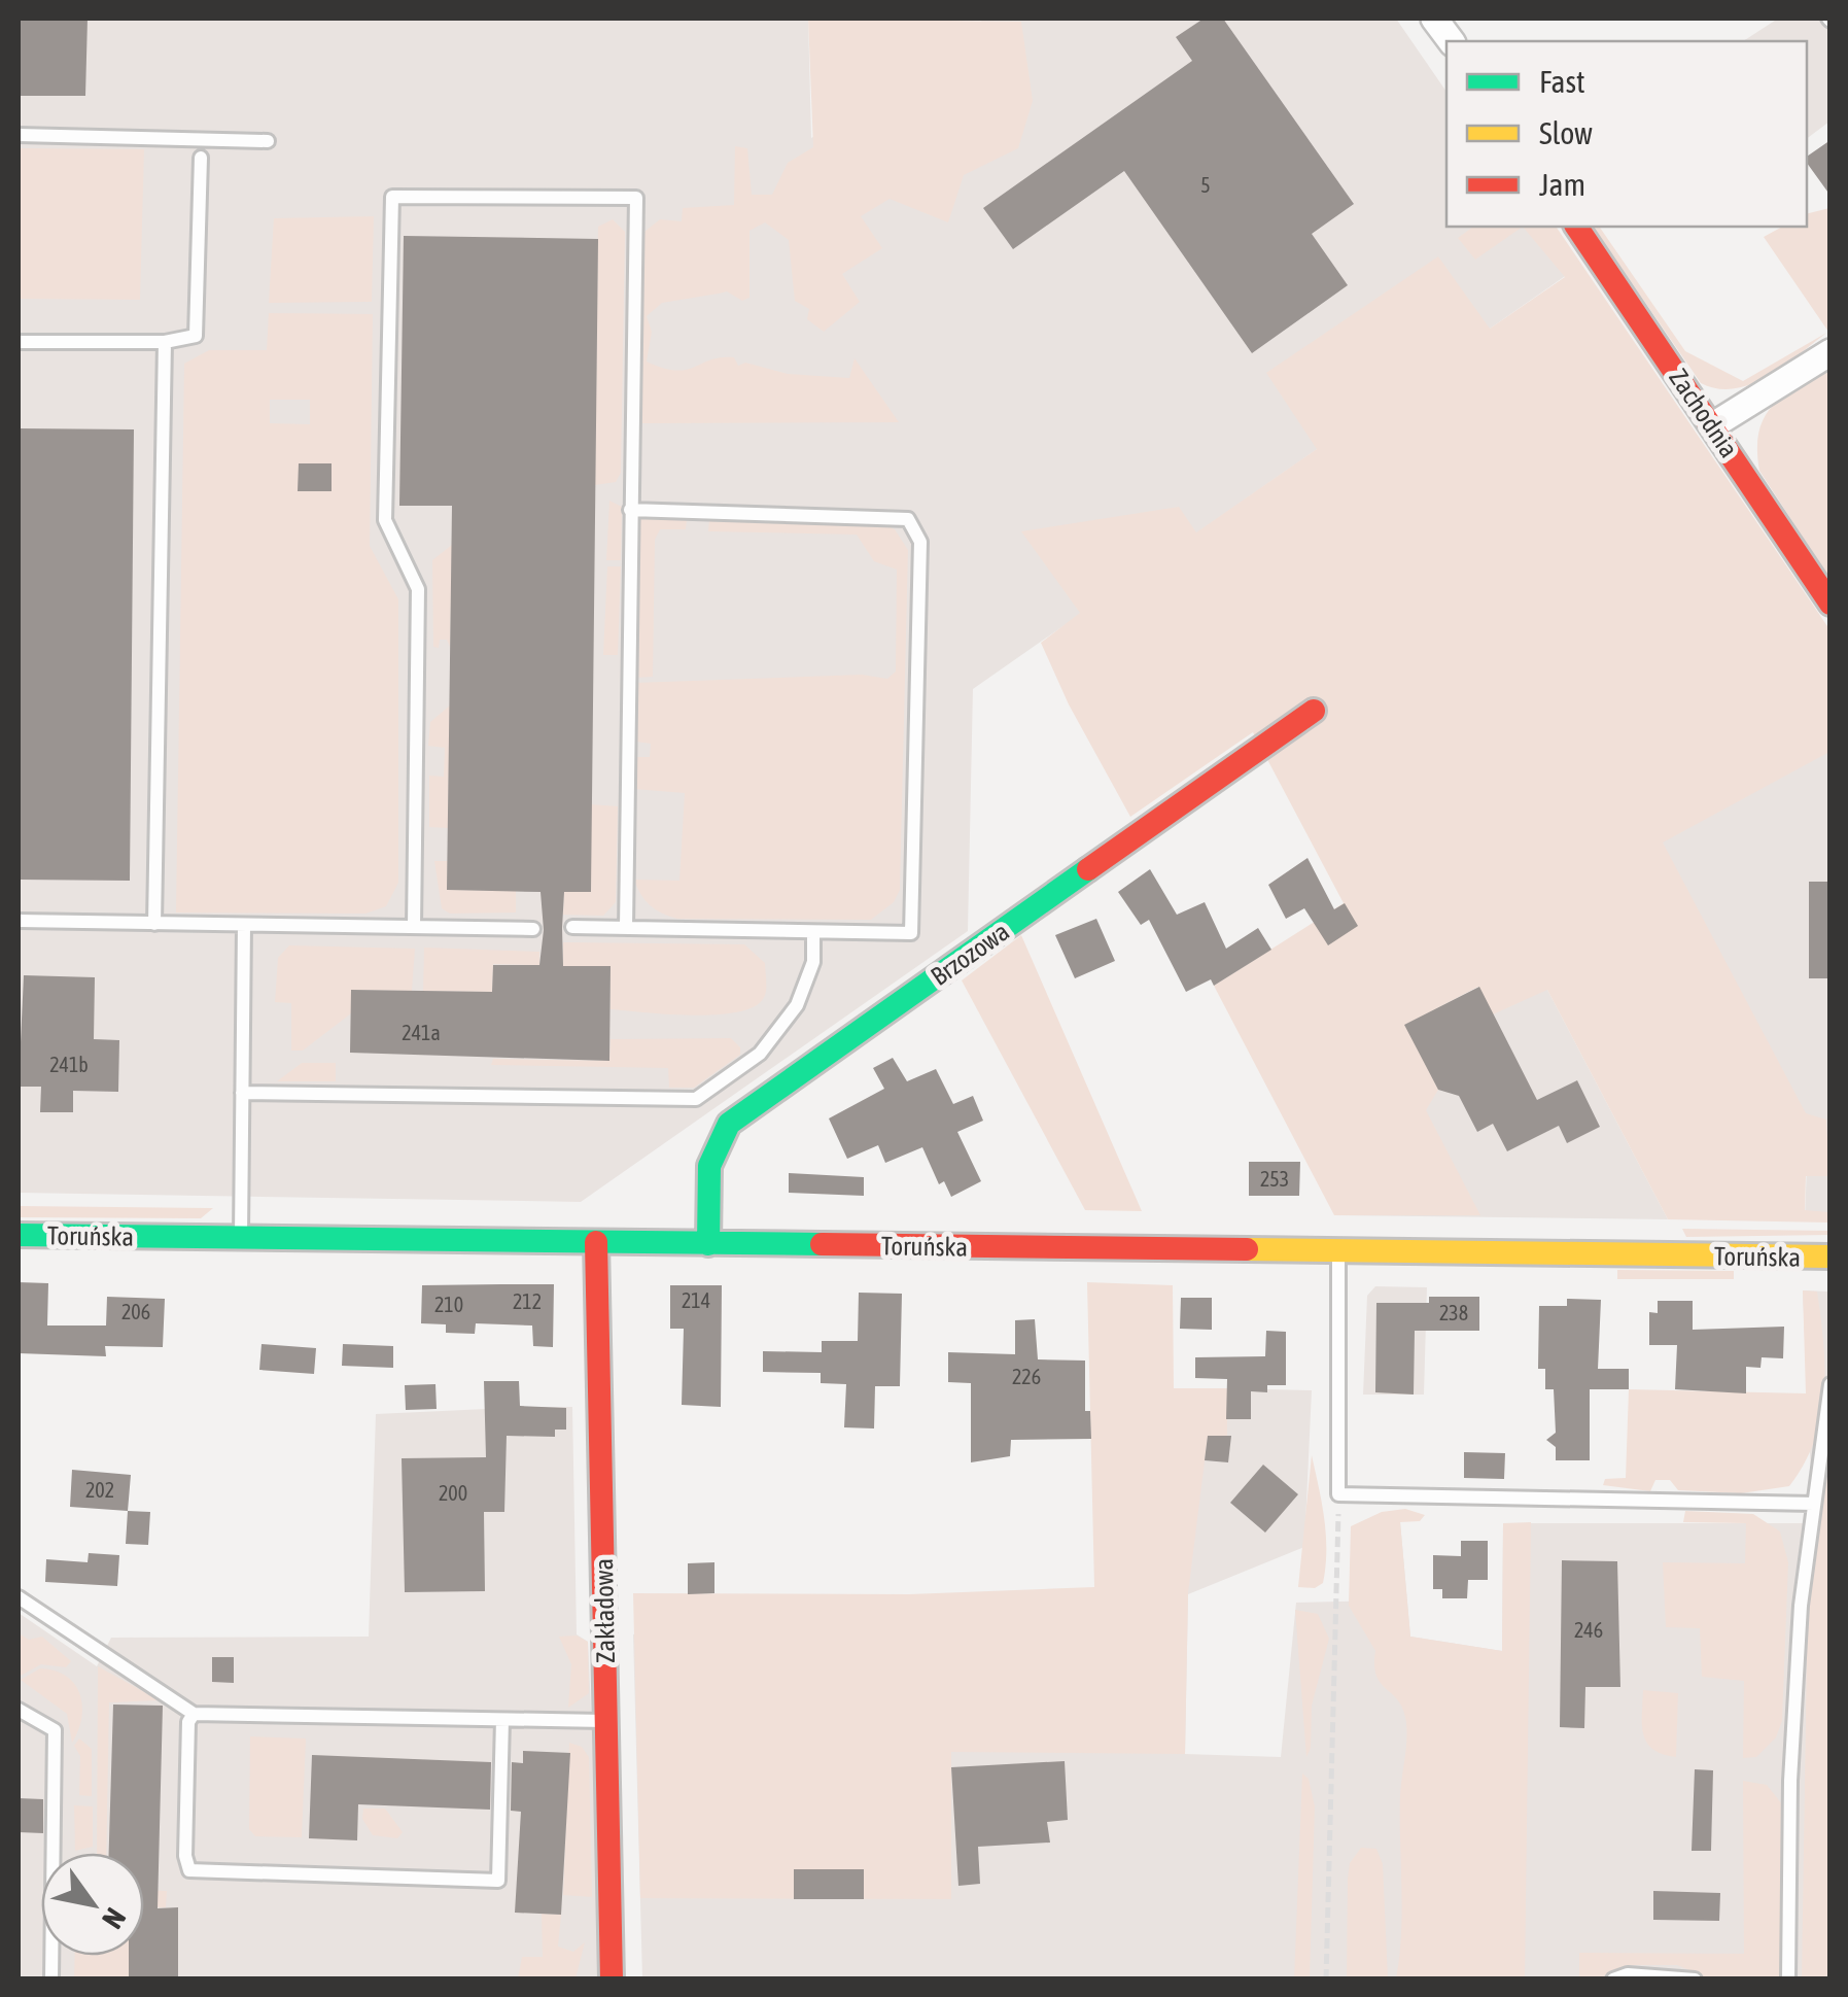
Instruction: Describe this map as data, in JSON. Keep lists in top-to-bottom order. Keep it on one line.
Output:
{"streets":{"street":["Zachodnia","Brzozowa","Toruńska","Zakładowa"]},"crossings":[["Brzozowa","Toruńska"],["Toruńska","Zakładowa"]],"house_numbers":["5","241a","241b","253","214","212","210","206","238","226","202","200","246"],"legend":["Fast","Slow","Jam"],"north":"bottom right"}
